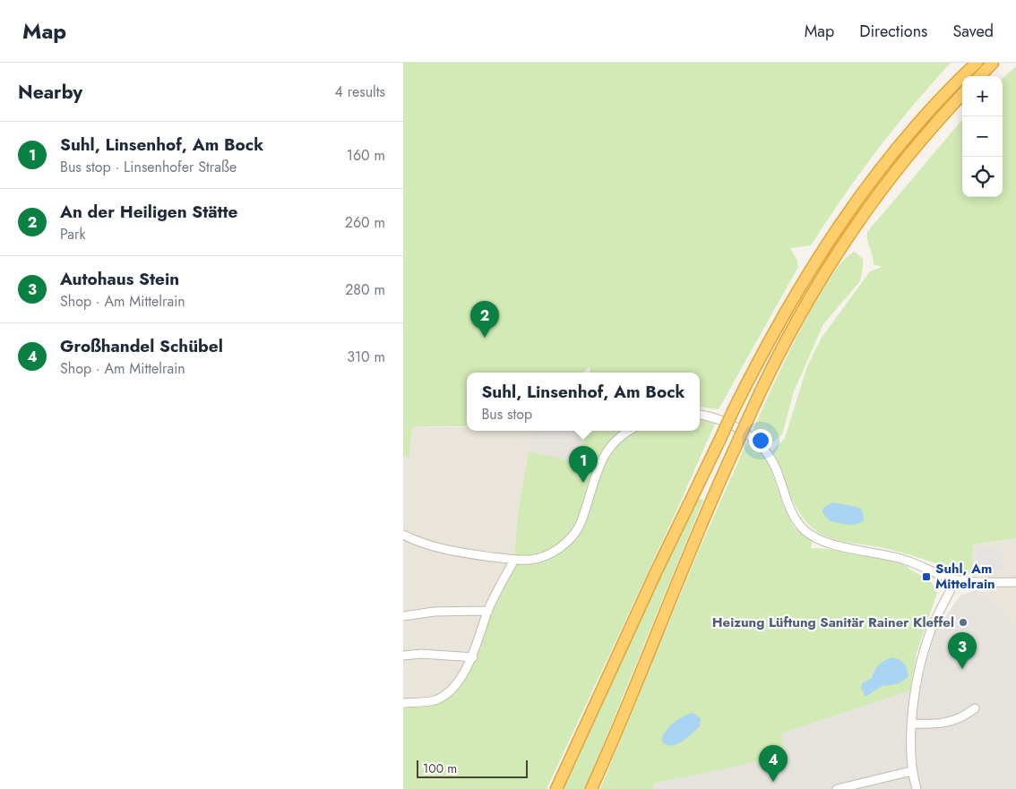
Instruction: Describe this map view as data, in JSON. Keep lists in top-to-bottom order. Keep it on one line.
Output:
{"places":{"transit":["Suhl, Am Mittelrain"],"other":["Heizung Lüftung Sanitär Rainer Kleffel"]},"scale_bar":"100 m","page":{"header":"Map","nav":["Map","Directions","Saved"],"heading":["Nearby","4 results"],"map_buttons":["+","−"],"list":[{"mark":"1","name":"Suhl, Linsenhof, Am Bock","note":"Bus stop · Linsenhofer Straße","value":"160 m"},{"mark":"2","name":"An der Heiligen Stätte","note":"Park","value":"260 m"},{"mark":"3","name":"Autohaus Stein","note":"Shop · Am Mittelrain","value":"280 m"},{"mark":"4","name":"Großhandel Schübel","note":"Shop · Am Mittelrain","value":"310 m"}],"pins":["2","1","3","4"],"popup":["Suhl, Linsenhof, Am Bock","Bus stop"],"scale":"100 m"}}
